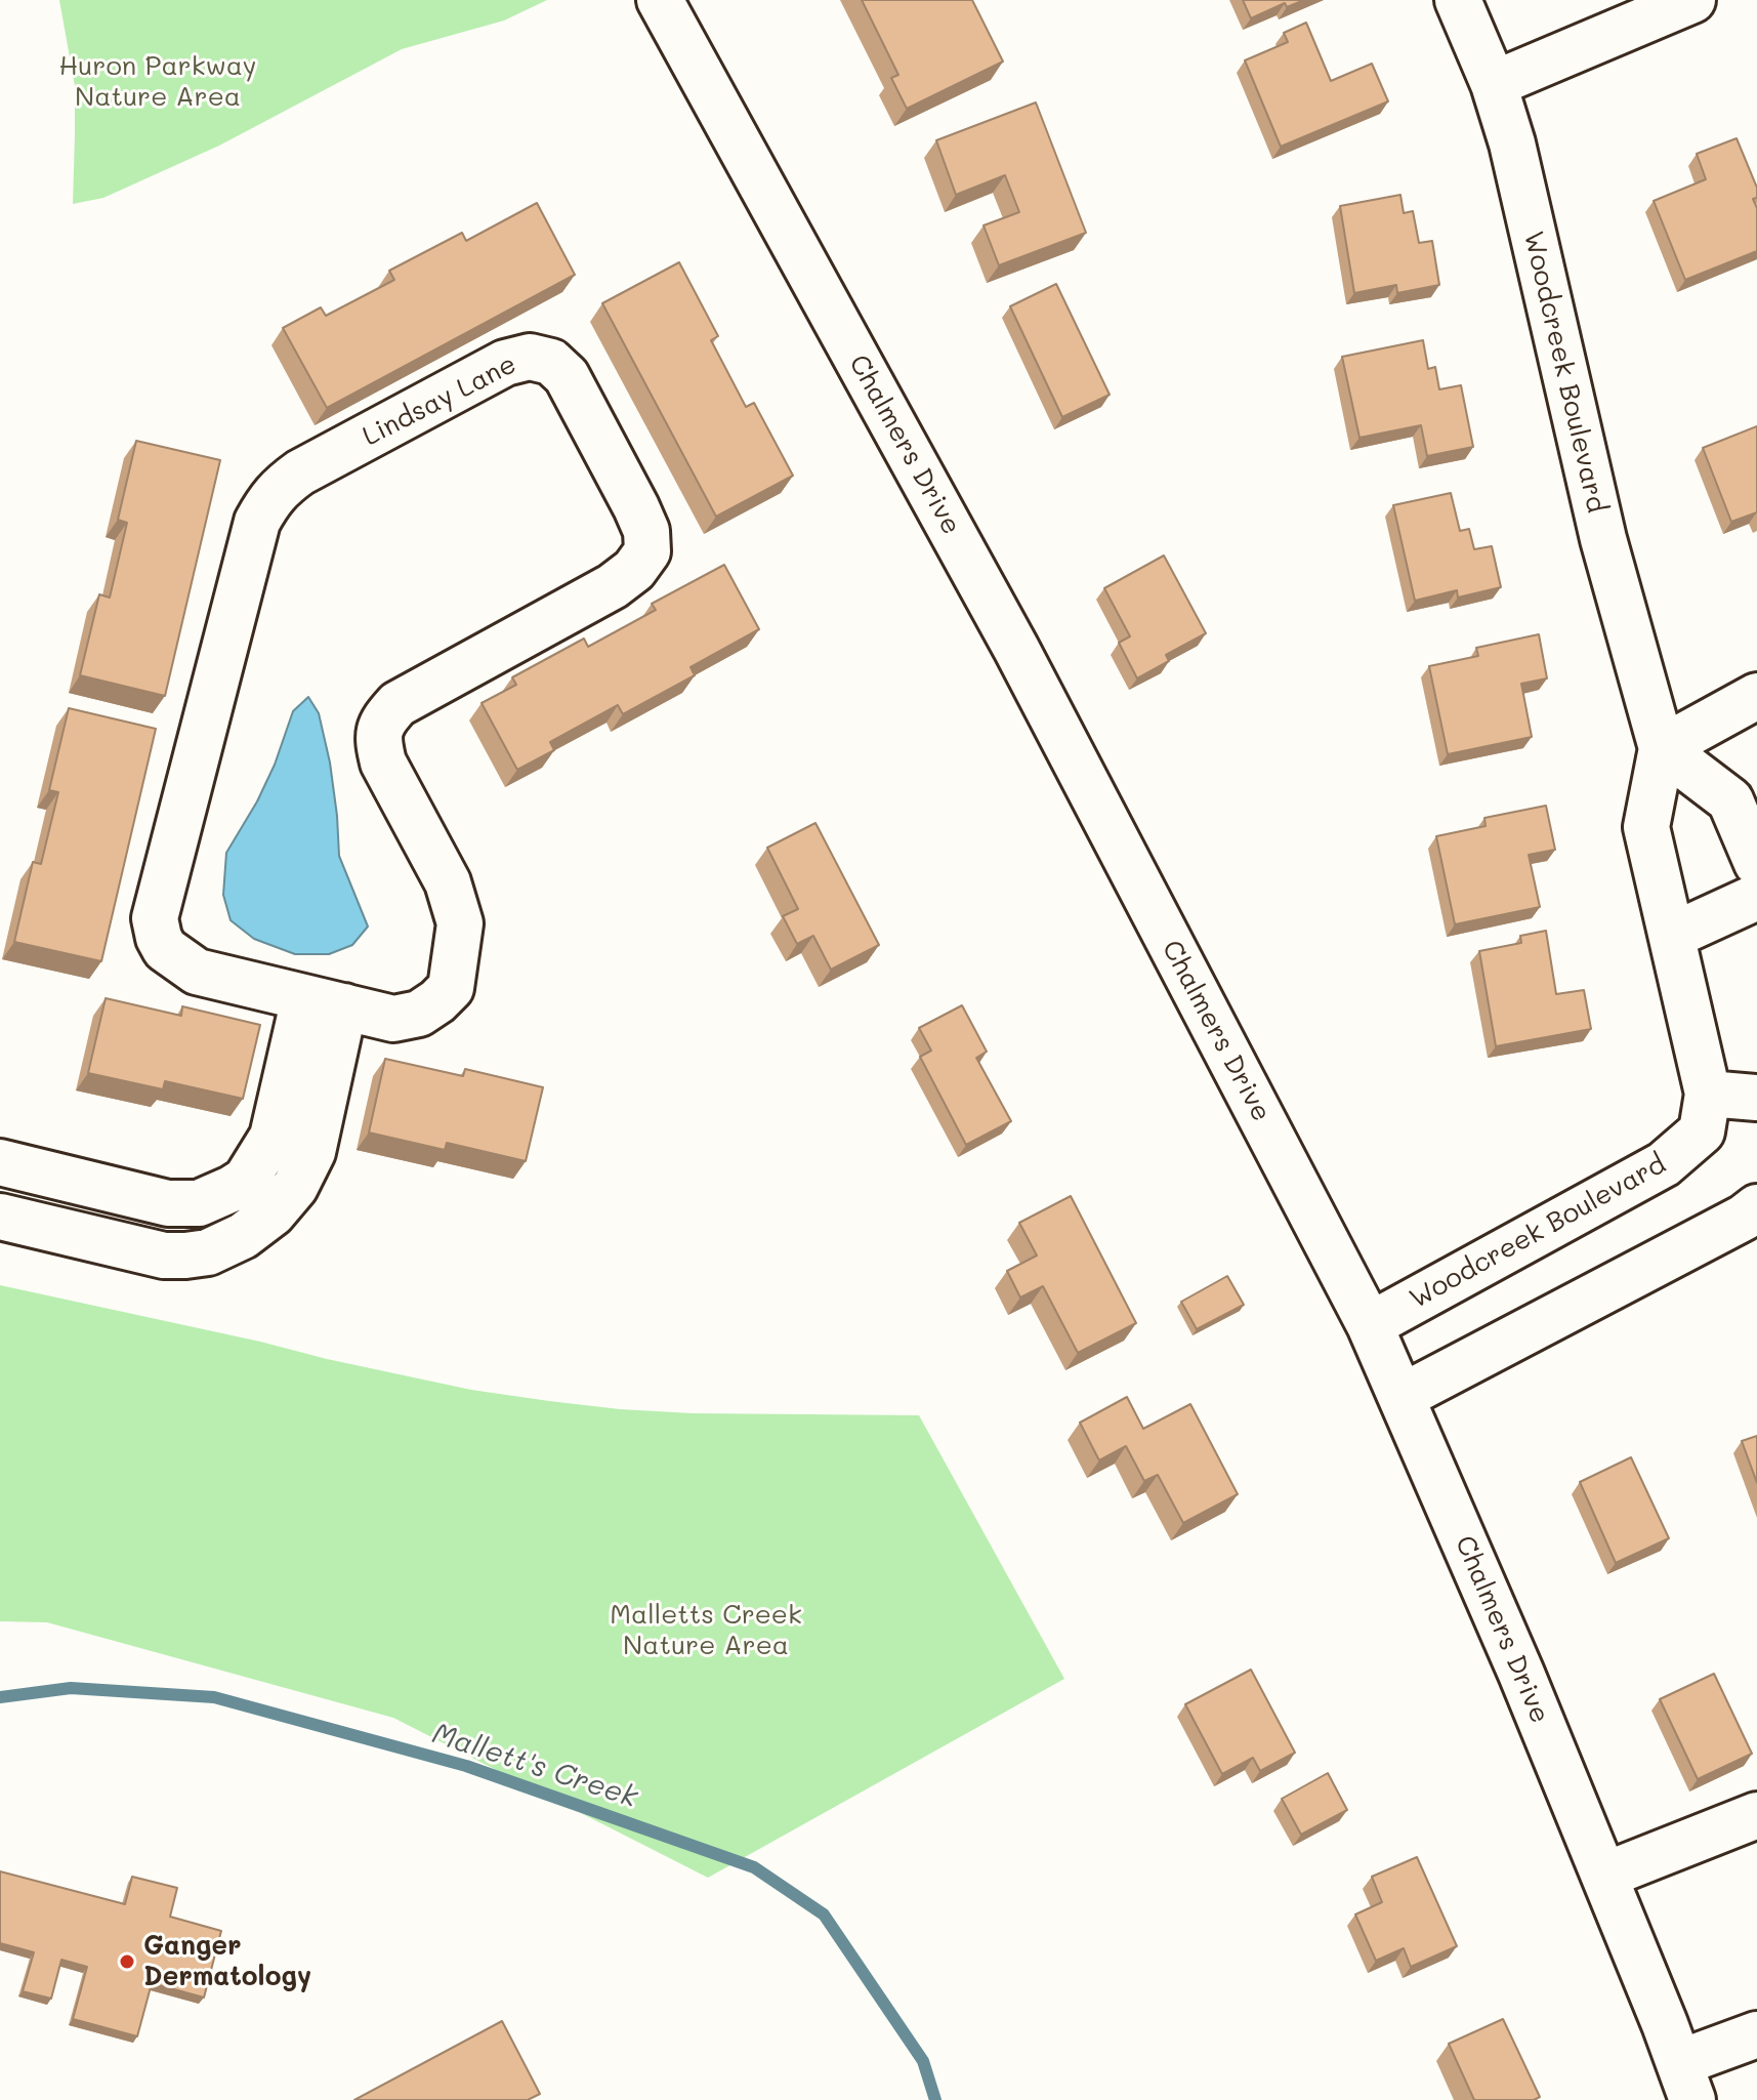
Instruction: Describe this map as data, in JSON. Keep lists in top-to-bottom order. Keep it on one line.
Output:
{"streets":{"street":["Woodcreek Boulevard","Lindsay Lane","Chalmers Drive"]},"crossings":[["Woodcreek Boulevard","Chalmers Drive"]],"water":["Mallett's Creek"],"parks":["Huron Parkway Nature Area","Malletts Creek Nature Area"],"places":["Ganger Dermatology"]}
